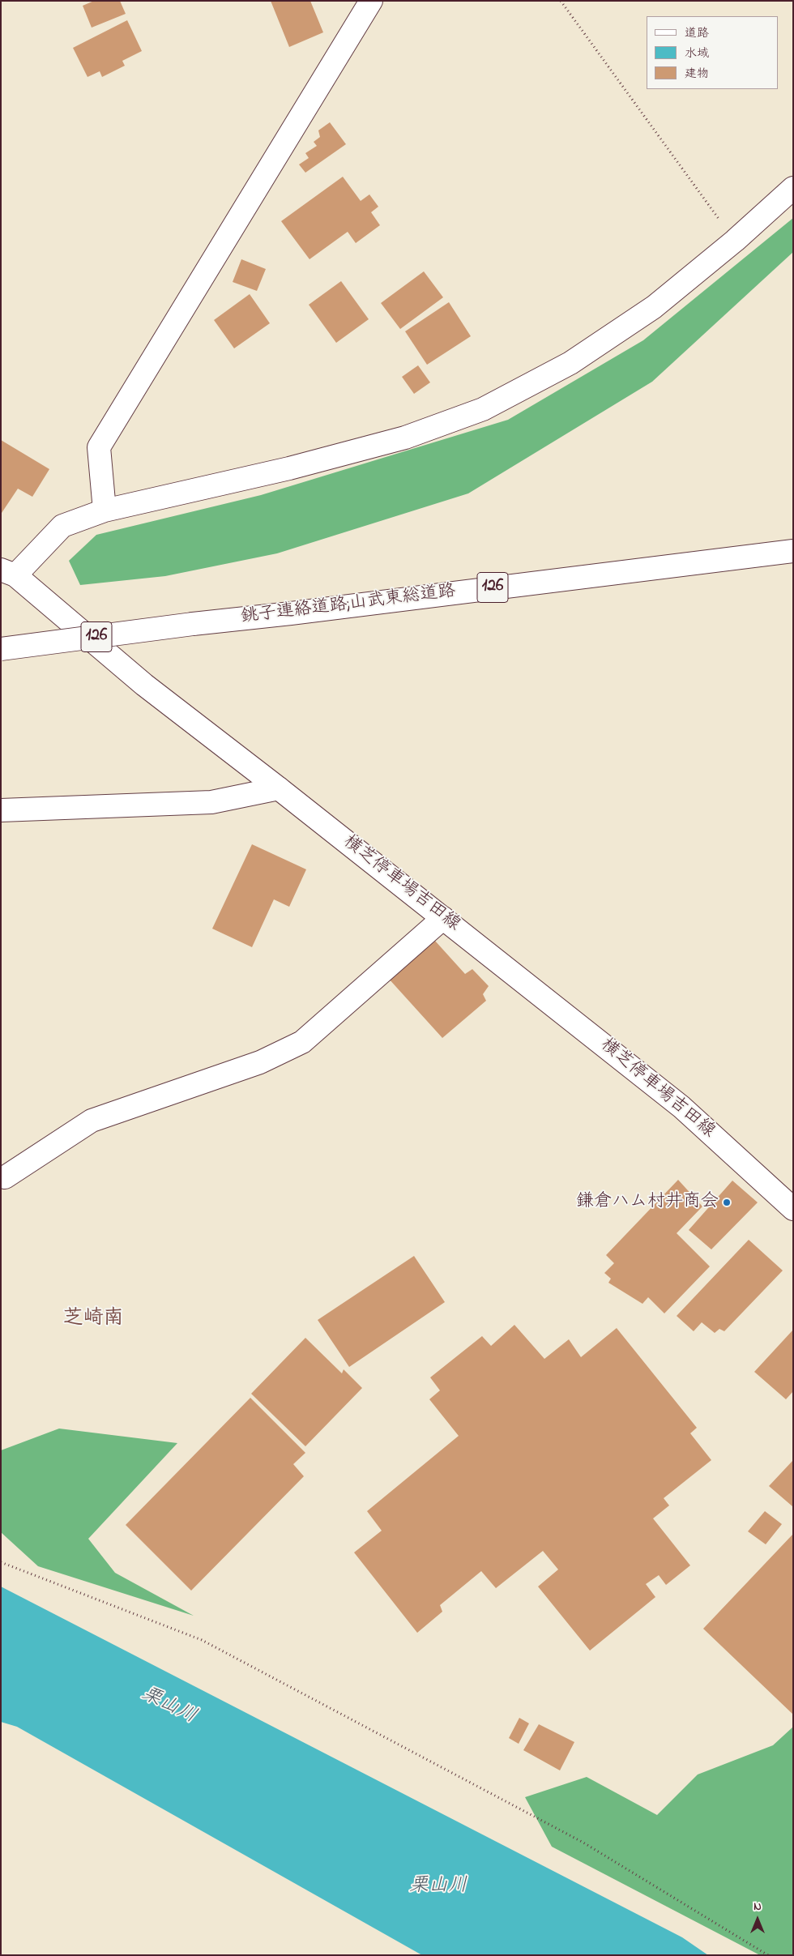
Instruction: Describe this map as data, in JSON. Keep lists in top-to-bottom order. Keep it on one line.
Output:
{"streets":{"main road":["126","銚子連絡道路;山武東総道路","横芝停車場吉田線"]},"districts":["芝崎南"],"water":["栗山川"],"places":["鎌倉ハム村井商会"],"legend":["道路","水域","建物"],"north":"top"}
